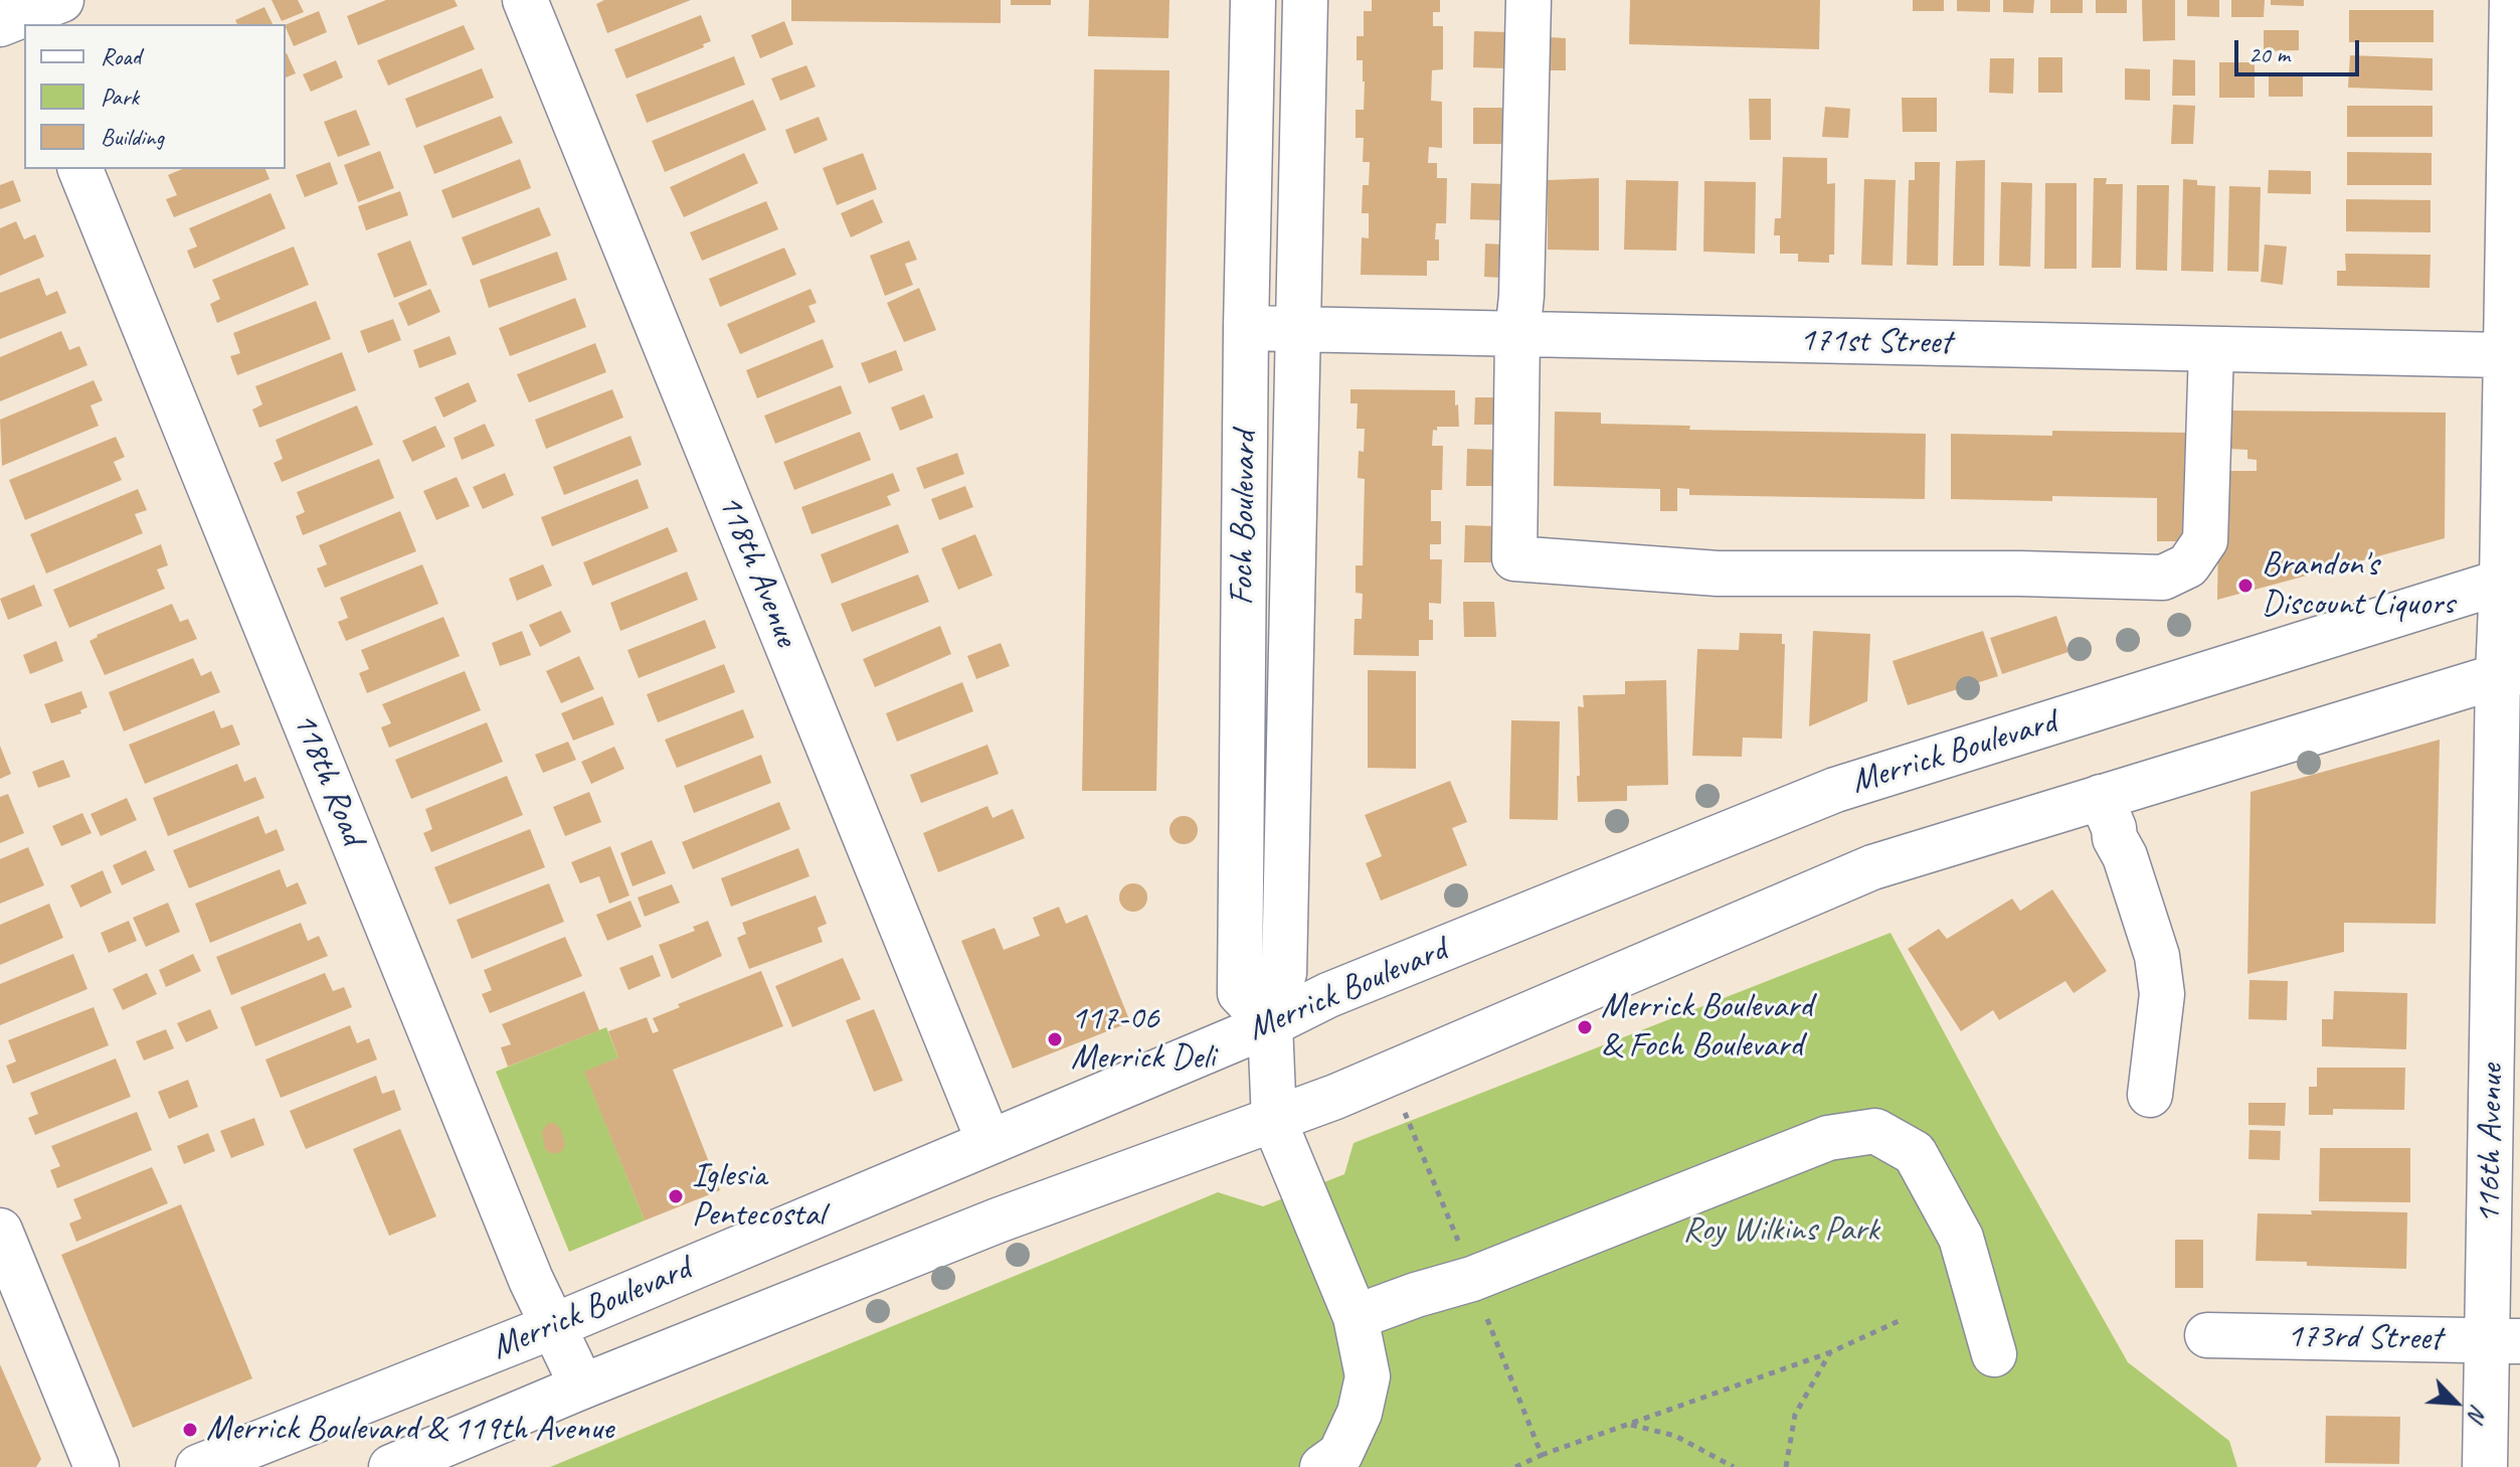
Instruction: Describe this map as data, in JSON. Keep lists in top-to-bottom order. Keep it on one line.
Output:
{"streets":{"street":["171st Street","Foch Boulevard","118th Avenue","Merrick Boulevard","118th Road","116th Avenue","173rd Street"]},"crossings":[["171st Street","Foch Boulevard"],["171st Street","116th Avenue"],["Foch Boulevard","Merrick Boulevard"],["118th Avenue","Merrick Boulevard"],["Merrick Boulevard","118th Road"],["Merrick Boulevard","116th Avenue"],["116th Avenue","173rd Street"]],"parks":["Roy Wilkins Park"],"places":["Brandon's Discount Liquors","Merrick Boulevard & Foch Boulevard","117-06 Merrick Deli","Iglesia Pentecostal","Merrick Boulevard & 119th Avenue"],"legend":["Road","Park","Building"],"scale_bar":"20 m","north":"bottom right"}
